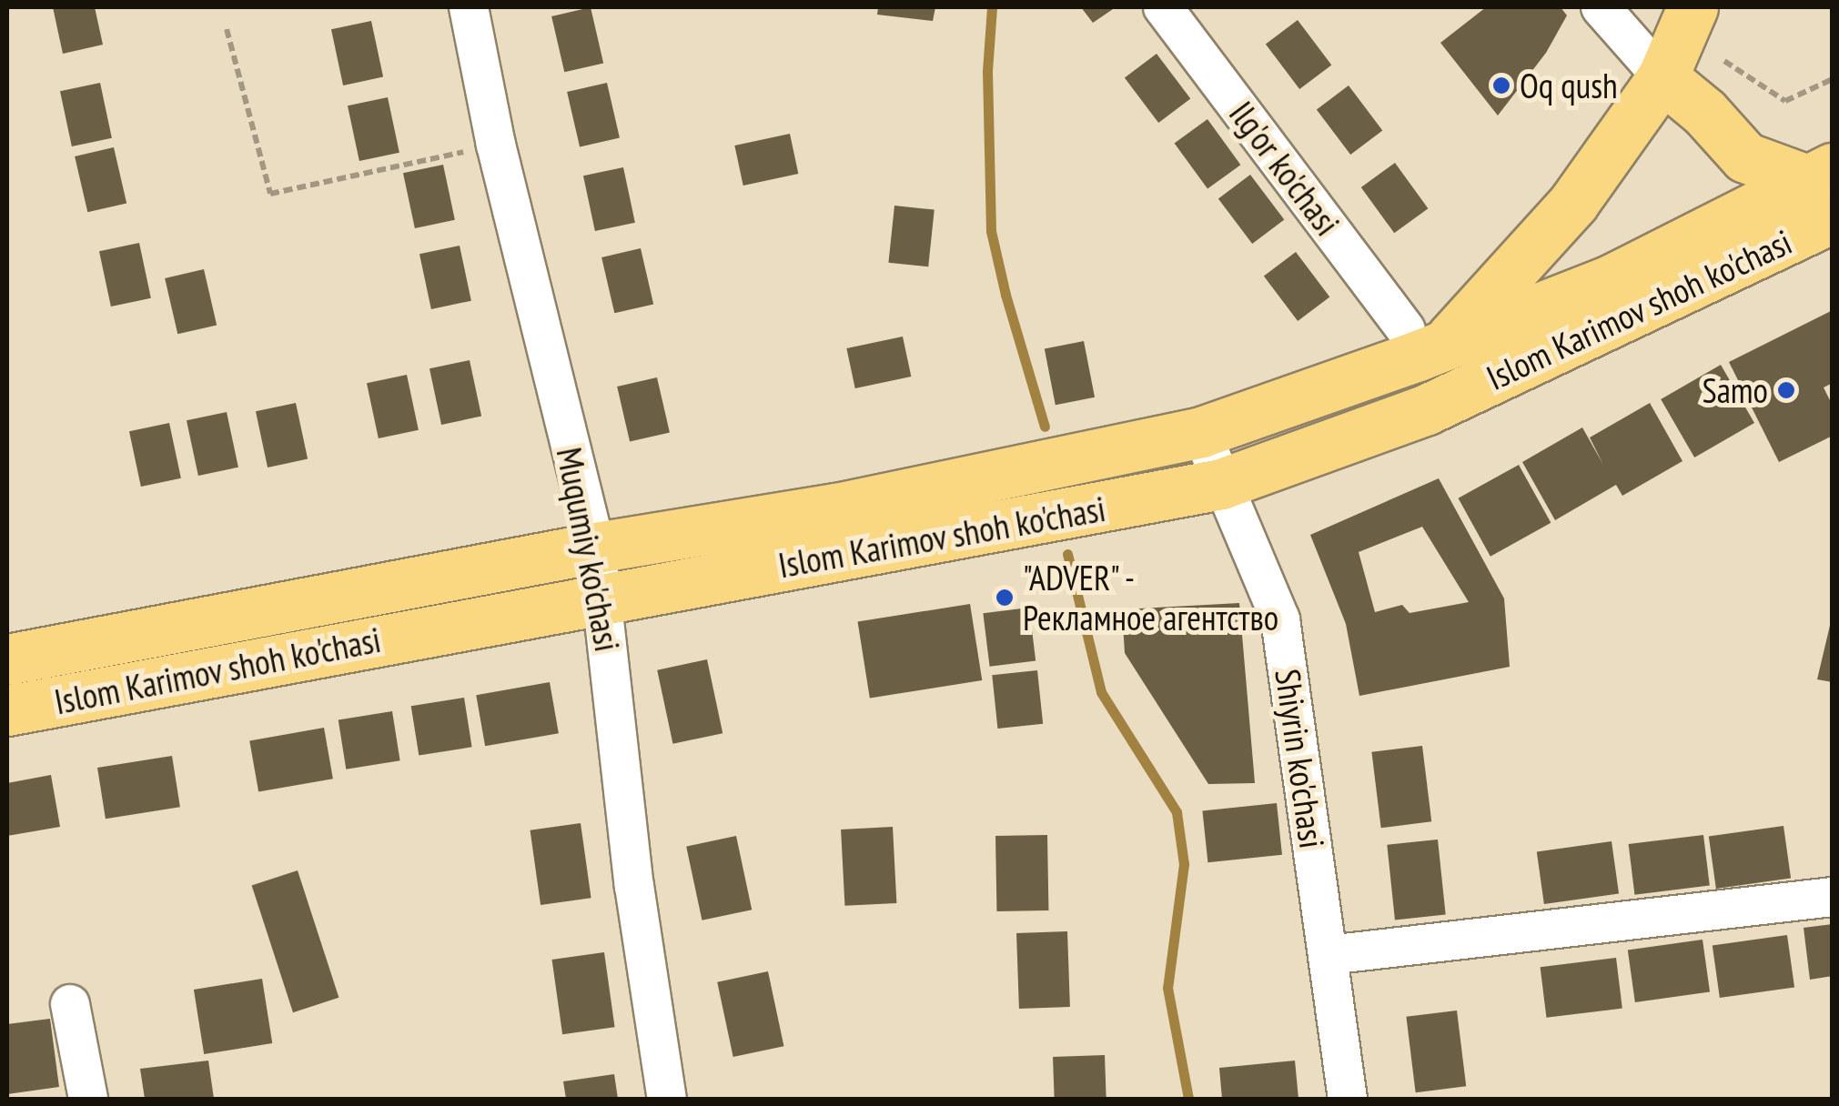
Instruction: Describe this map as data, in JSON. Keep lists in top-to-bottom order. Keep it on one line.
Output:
{"streets":{"main road":["Islom Karimov shoh ko'chasi"],"street":["Ilg'or ko'chasi","Muqumiy ko'chasi","Shiyrin ko'chasi"]},"crossings":[["Ilg'or ko'chasi","Islom Karimov shoh ko'chasi"],["Islom Karimov shoh ko'chasi","Muqumiy ko'chasi"],["Islom Karimov shoh ko'chasi","Shiyrin ko'chasi"]],"places":["Oq qush","Samo","\"ADVER\" - Рекламное агентство"]}
